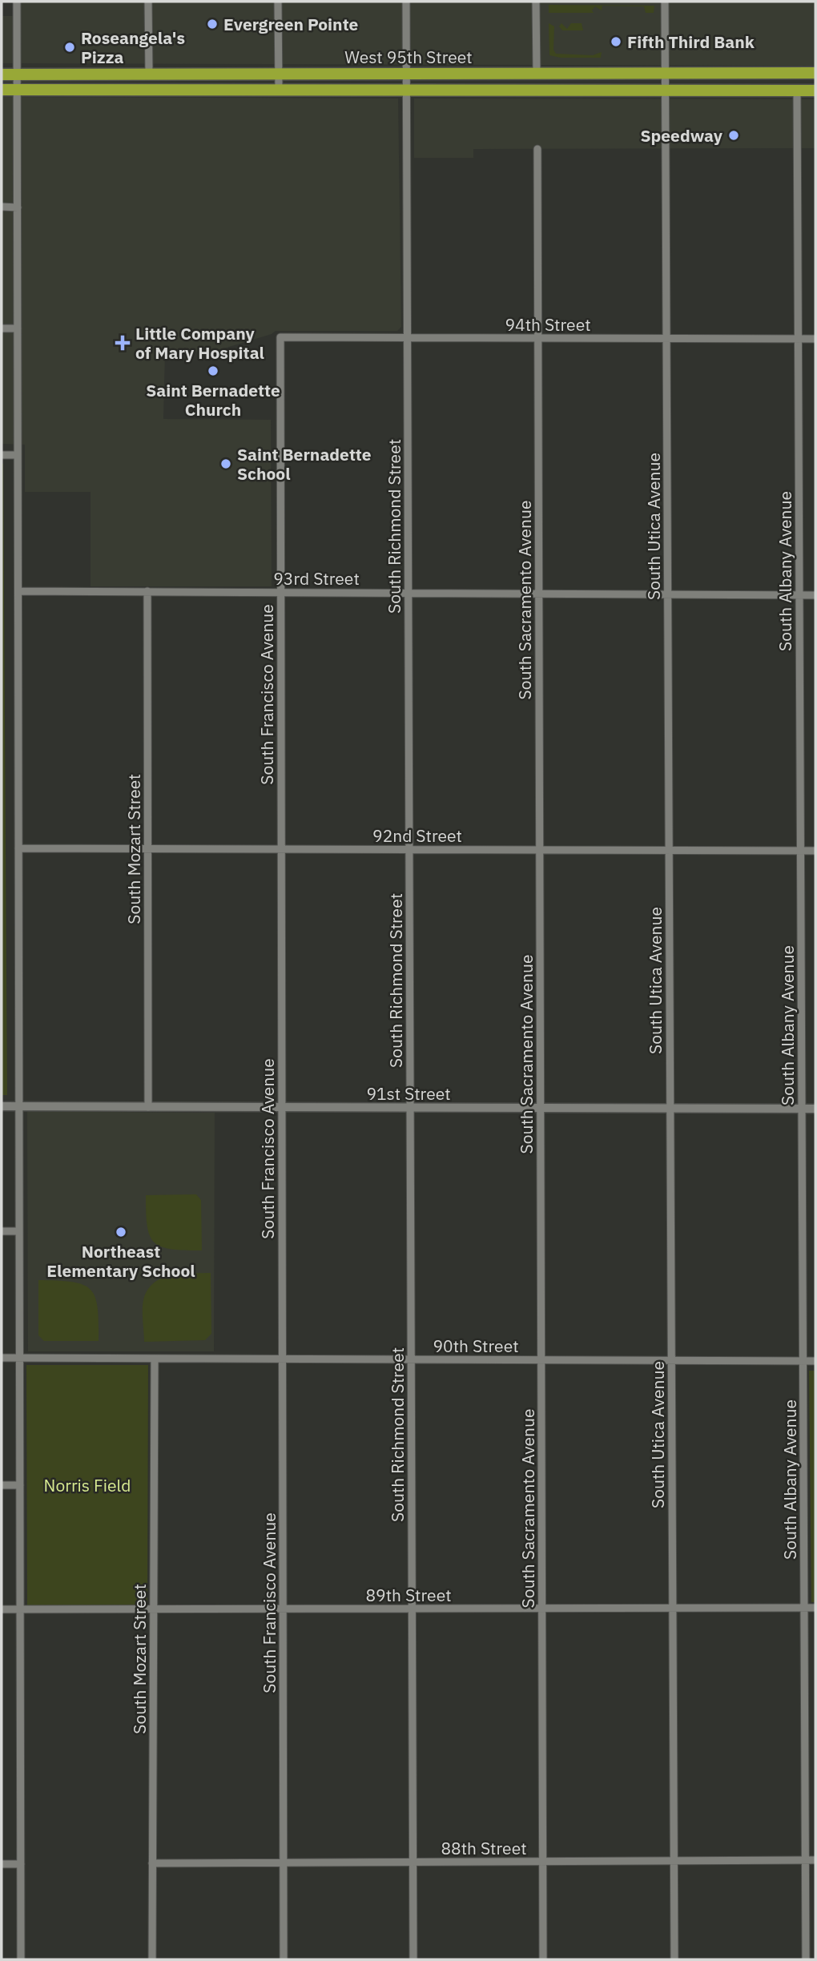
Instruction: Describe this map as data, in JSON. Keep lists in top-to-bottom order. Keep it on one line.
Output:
{"streets":{"main road":["West 95th Street"],"street":["94th Street","South Richmond Street","South Utica Avenue","South Albany Avenue","93rd Street","South Sacramento Avenue","South Francisco Avenue","92nd Street","South Mozart Street","91st Street","90th Street","89th Street","88th Street"]},"crossings":[["West 95th Street","South Richmond Street"],["West 95th Street","South Utica Avenue"],["West 95th Street","South Albany Avenue"],["94th Street","South Richmond Street"],["94th Street","South Utica Avenue"],["94th Street","South Albany Avenue"],["94th Street","South Sacramento Avenue"],["94th Street","South Francisco Avenue"],["South Richmond Street","93rd Street"],["South Richmond Street","92nd Street"],["South Richmond Street","91st Street"],["South Richmond Street","90th Street"],["South Richmond Street","89th Street"],["South Richmond Street","88th Street"],["South Utica Avenue","93rd Street"],["South Utica Avenue","92nd Street"],["South Utica Avenue","91st Street"],["South Utica Avenue","90th Street"],["South Utica Avenue","89th Street"],["South Utica Avenue","88th Street"],["South Albany Avenue","93rd Street"],["South Albany Avenue","92nd Street"],["South Albany Avenue","91st Street"],["South Albany Avenue","90th Street"],["South Albany Avenue","89th Street"],["South Albany Avenue","88th Street"],["93rd Street","South Sacramento Avenue"],["93rd Street","South Francisco Avenue"],["93rd Street","South Mozart Street"],["South Sacramento Avenue","92nd Street"],["South Sacramento Avenue","91st Street"],["South Sacramento Avenue","90th Street"],["South Sacramento Avenue","89th Street"],["South Sacramento Avenue","88th Street"],["South Francisco Avenue","92nd Street"],["South Francisco Avenue","91st Street"],["South Francisco Avenue","90th Street"],["South Francisco Avenue","89th Street"],["South Francisco Avenue","88th Street"],["92nd Street","South Mozart Street"],["South Mozart Street","91st Street"],["South Mozart Street","90th Street"],["South Mozart Street","89th Street"],["South Mozart Street","88th Street"]],"parks":["Norris Field"],"places":{"other":["Evergreen Pointe","Fifth Third Bank","Roseangela's Pizza","Speedway","Saint Bernadette Church","Saint Bernadette School","Northeast Elementary School"],"health":["Little Company of Mary Hospital"]}}
